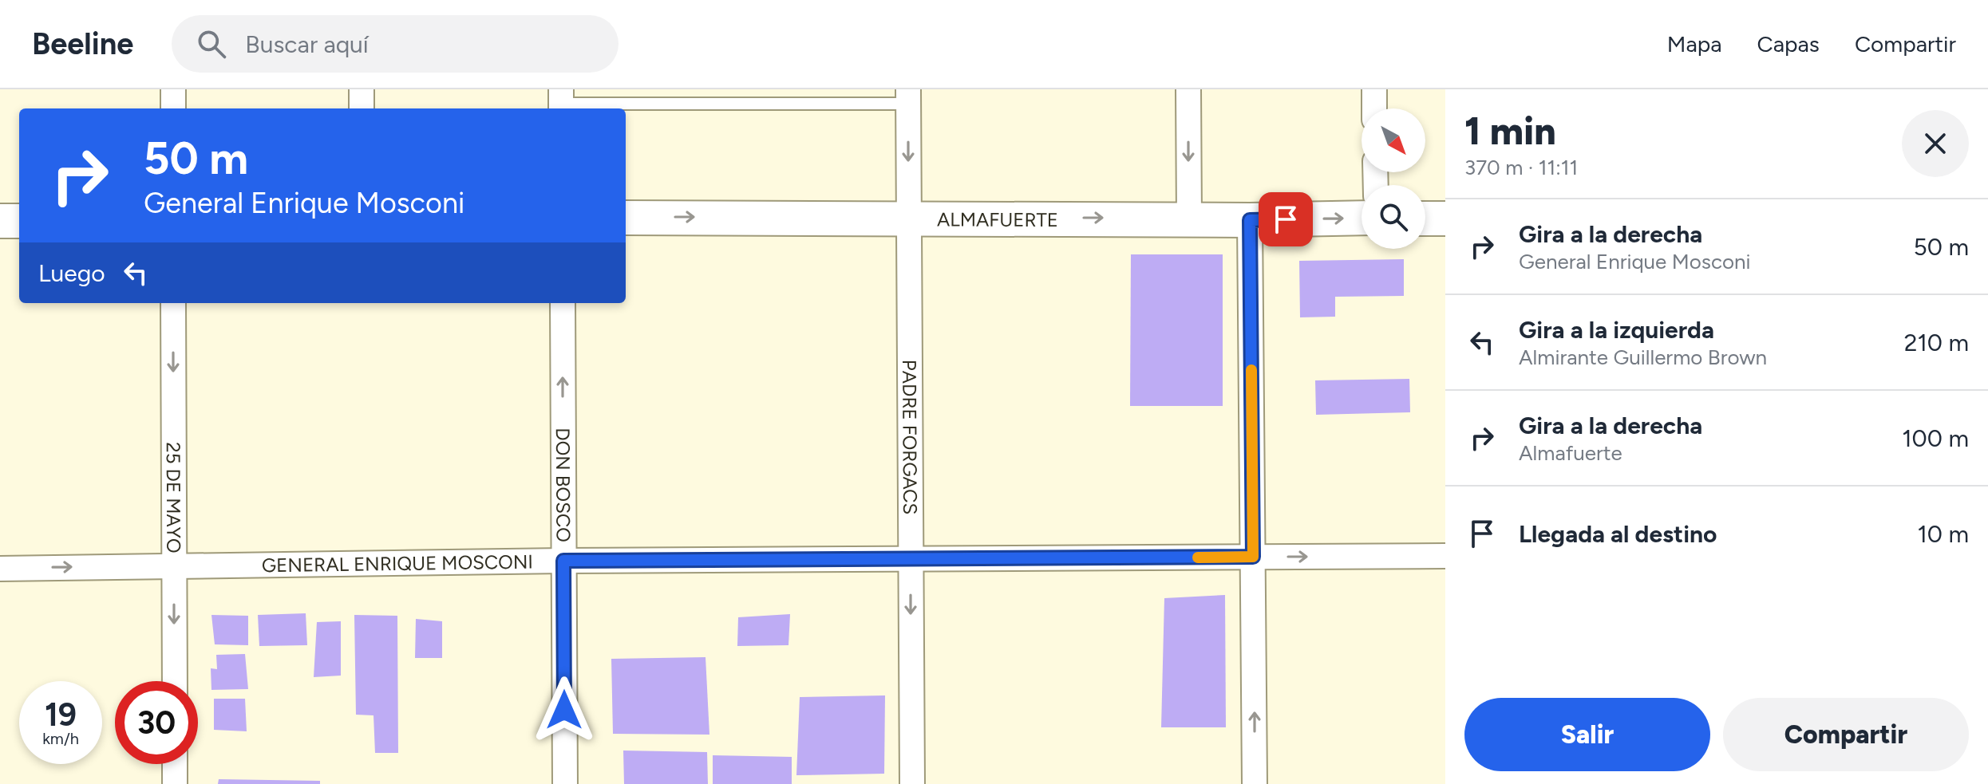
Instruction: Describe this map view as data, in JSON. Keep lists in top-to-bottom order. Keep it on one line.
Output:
{"streets":{"street":["ALMAFUERTE","PADRE FORGACS","DON BOSCO","25 DE MAYO","GENERAL ENRIQUE MOSCONI"]},"crossings":[["ALMAFUERTE","PADRE FORGACS"],["PADRE FORGACS","GENERAL ENRIQUE MOSCONI"],["DON BOSCO","GENERAL ENRIQUE MOSCONI"],["25 DE MAYO","GENERAL ENRIQUE MOSCONI"]],"one_way":["ALMAFUERTE","PADRE FORGACS","DON BOSCO","25 DE MAYO"],"north":"bottom right","page":{"header":"Beeline","search":"Buscar aquí","nav":["Mapa","Capas","Compartir"],"heading":["1 min","370 m · 11:11"],"turn":["50 m","General Enrique Mosconi"],"list":[{"name":"Gira a la derecha","note":"General Enrique Mosconi","value":"50 m"},{"name":"Gira a la izquierda","note":"Almirante Guillermo Brown","value":"210 m"},{"name":"Gira a la derecha","note":"Almafuerte","value":"100 m"},{"name":"Llegada al destino","value":"10 m"}],"then":"Luego","speed":"19 km/h","limit":"30","buttons":["Salir","Compartir"]}}
